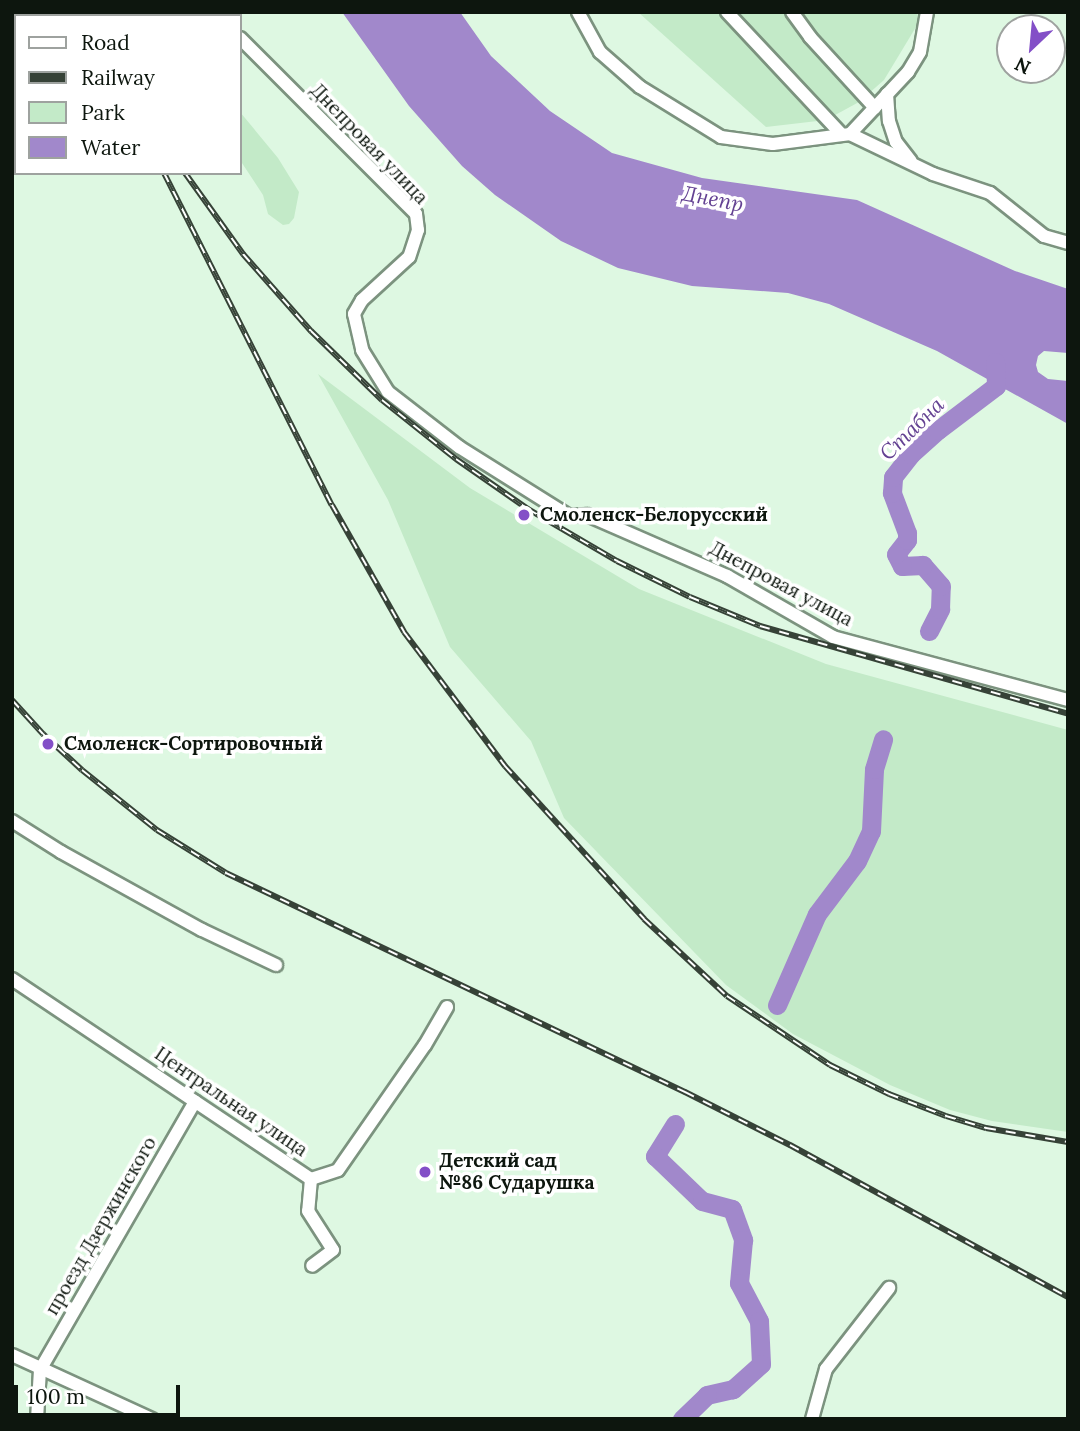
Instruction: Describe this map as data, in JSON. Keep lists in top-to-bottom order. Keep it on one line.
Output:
{"streets":{"street":["Днепровая улица","Центральная улица","проезд Дзержинского"]},"crossings":[["Центральная улица","проезд Дзержинского"]],"water":["Днепр","Стабна"],"places":["Смоленск-Белорусский","Смоленск-Сортировочный","Детский сад №86 Сударушка"],"legend":["Road","Railway","Park","Water"],"scale_bar":"100 m","north":"bottom left"}
